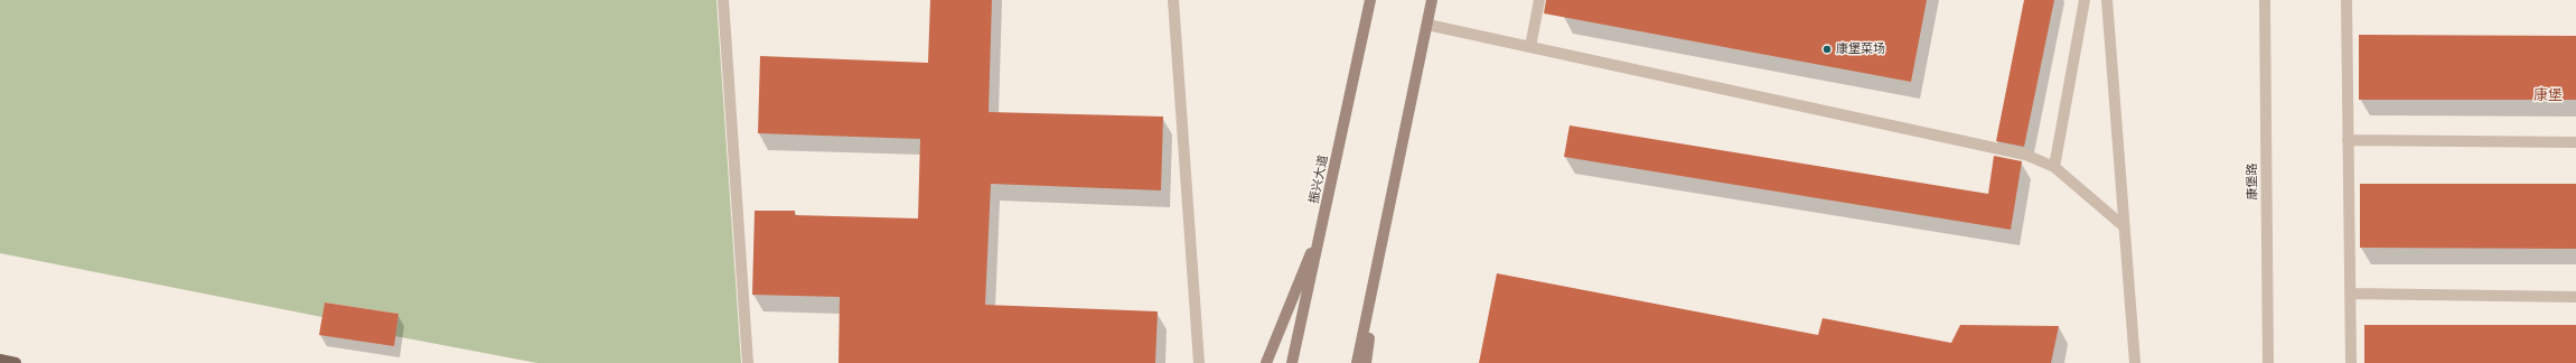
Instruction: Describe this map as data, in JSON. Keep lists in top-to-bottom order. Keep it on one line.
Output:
{"streets":{"main road":["振兴大道"],"street":["康堡路"]},"districts":["康堡"],"places":["康堡菜场"]}
